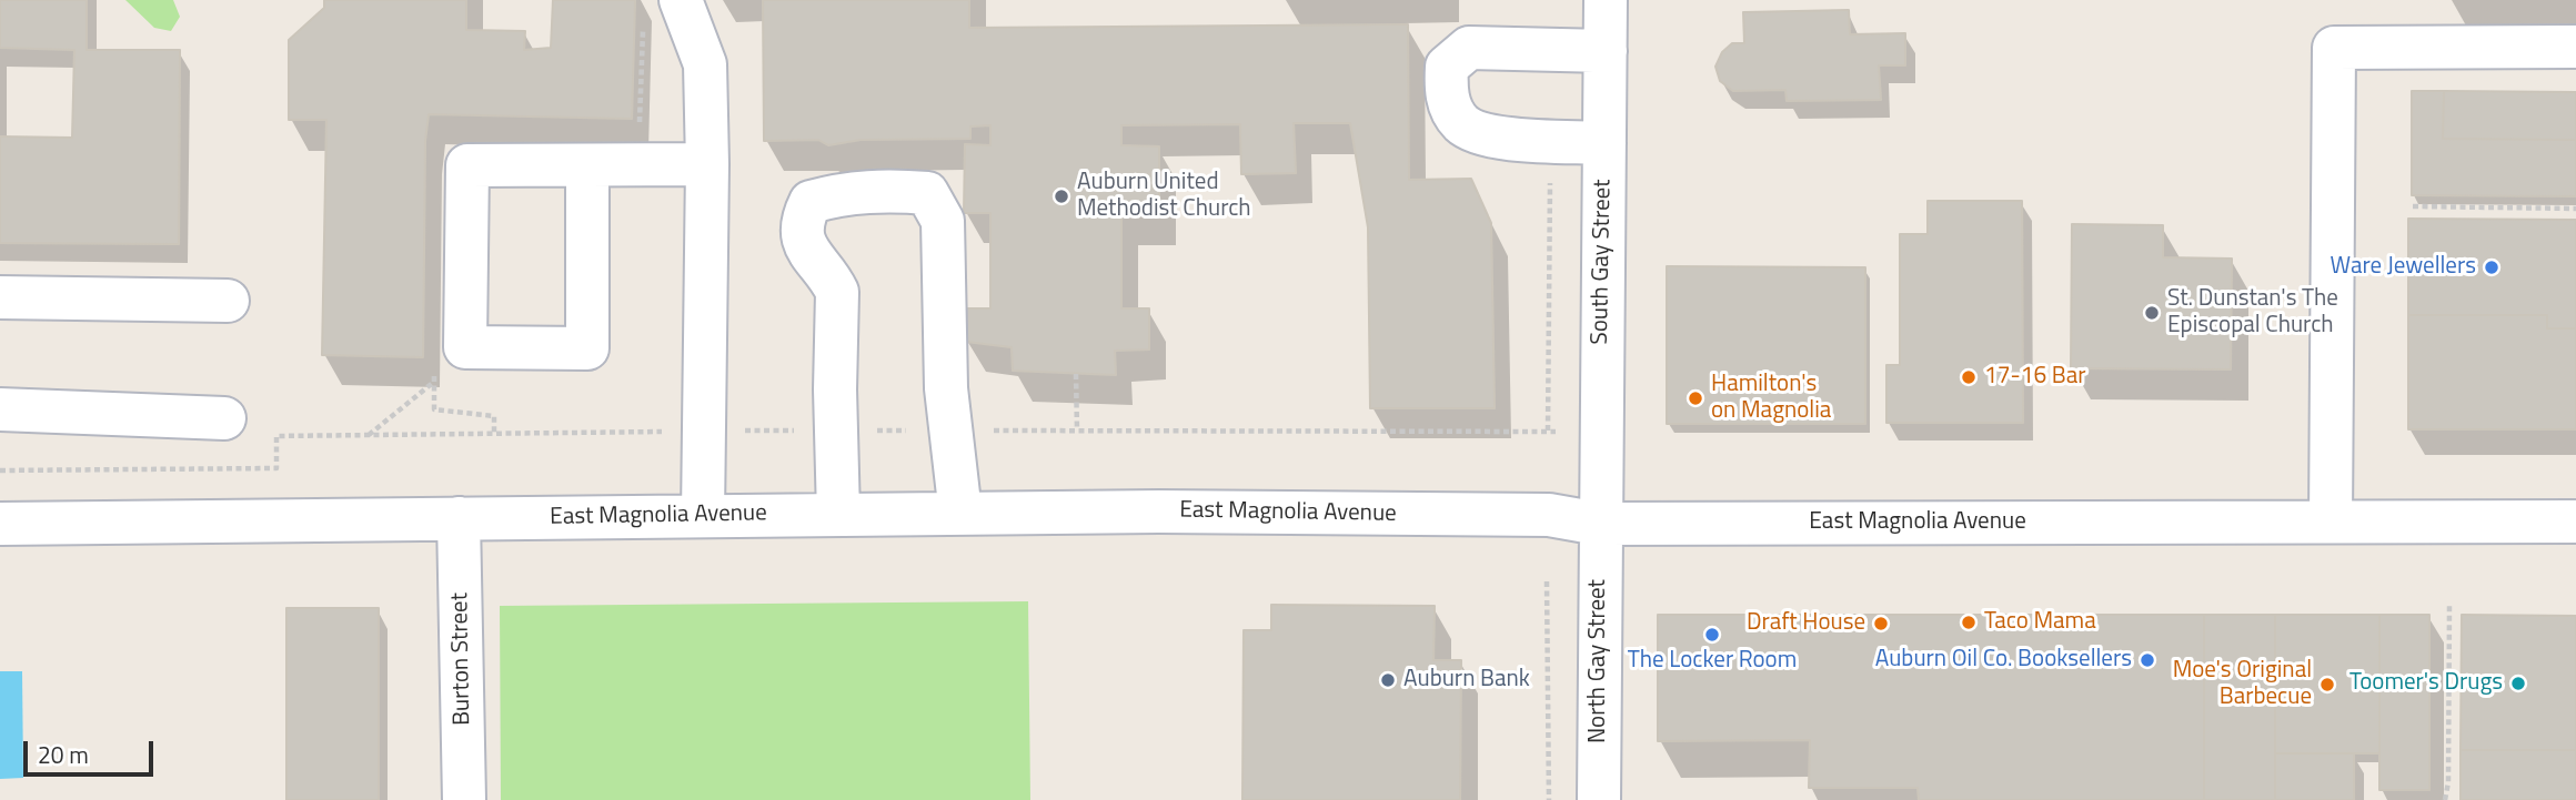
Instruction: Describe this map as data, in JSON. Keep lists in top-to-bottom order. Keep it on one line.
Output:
{"streets":{"street":["South Gay Street","East Magnolia Avenue","Burton Street","North Gay Street"]},"crossings":[["South Gay Street","East Magnolia Avenue"],["South Gay Street","North Gay Street"],["East Magnolia Avenue","Burton Street"],["East Magnolia Avenue","North Gay Street"]],"places":["Auburn United Methodist Church","Ware Jewellers","St. Dunstan's The Episcopal Church","17-16 Bar","Hamilton's on Magnolia","Taco Mama","Draft House","The Locker Room","Auburn Oil Co. Booksellers","Auburn Bank","Toomer's Drugs","Moe's Original Barbecue"],"scale_bar":"20 m"}
